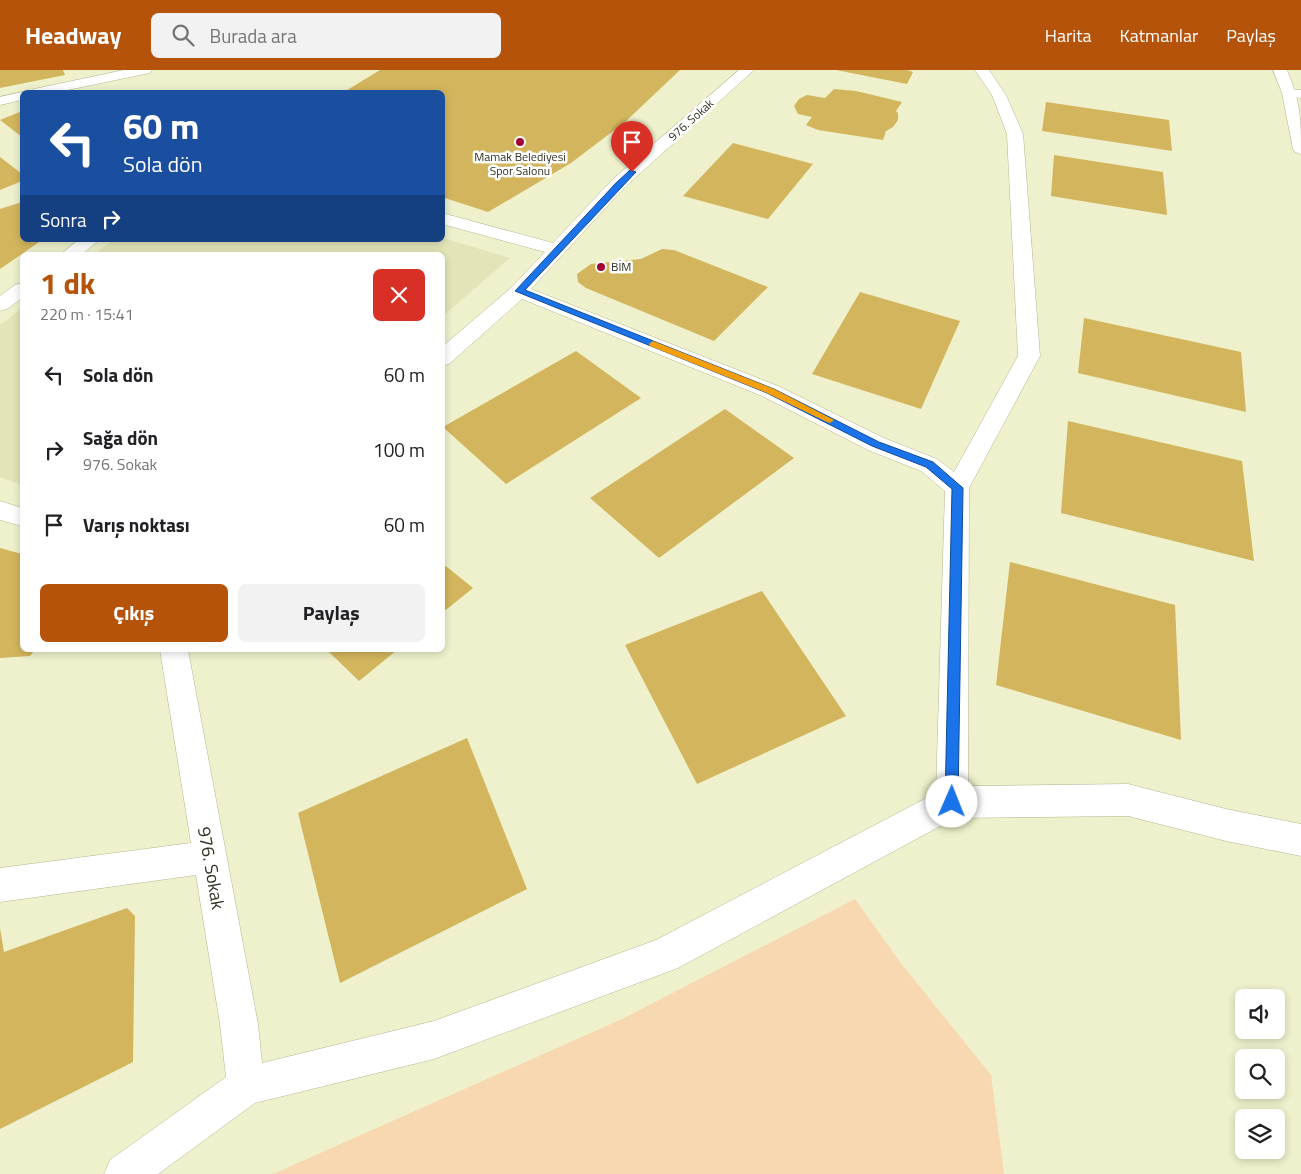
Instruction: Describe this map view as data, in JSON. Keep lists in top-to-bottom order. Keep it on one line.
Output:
{"streets":{"street":["976. Sokak"]},"places":["Mamak Belediyesi Spor Salonu","BİM"],"page":{"header":"Headway","search":"Burada ara","nav":["Harita","Katmanlar","Paylaş"],"turn":["60 m","Sola dön"],"then":"Sonra","heading":["1 dk","220 m · 15:41"],"list":[{"name":"Sola dön","value":"60 m"},{"name":"Sağa dön","note":"976. Sokak","value":"100 m"},{"name":"Varış noktası","value":"60 m"}],"buttons":["Çıkış","Paylaş"]}}
